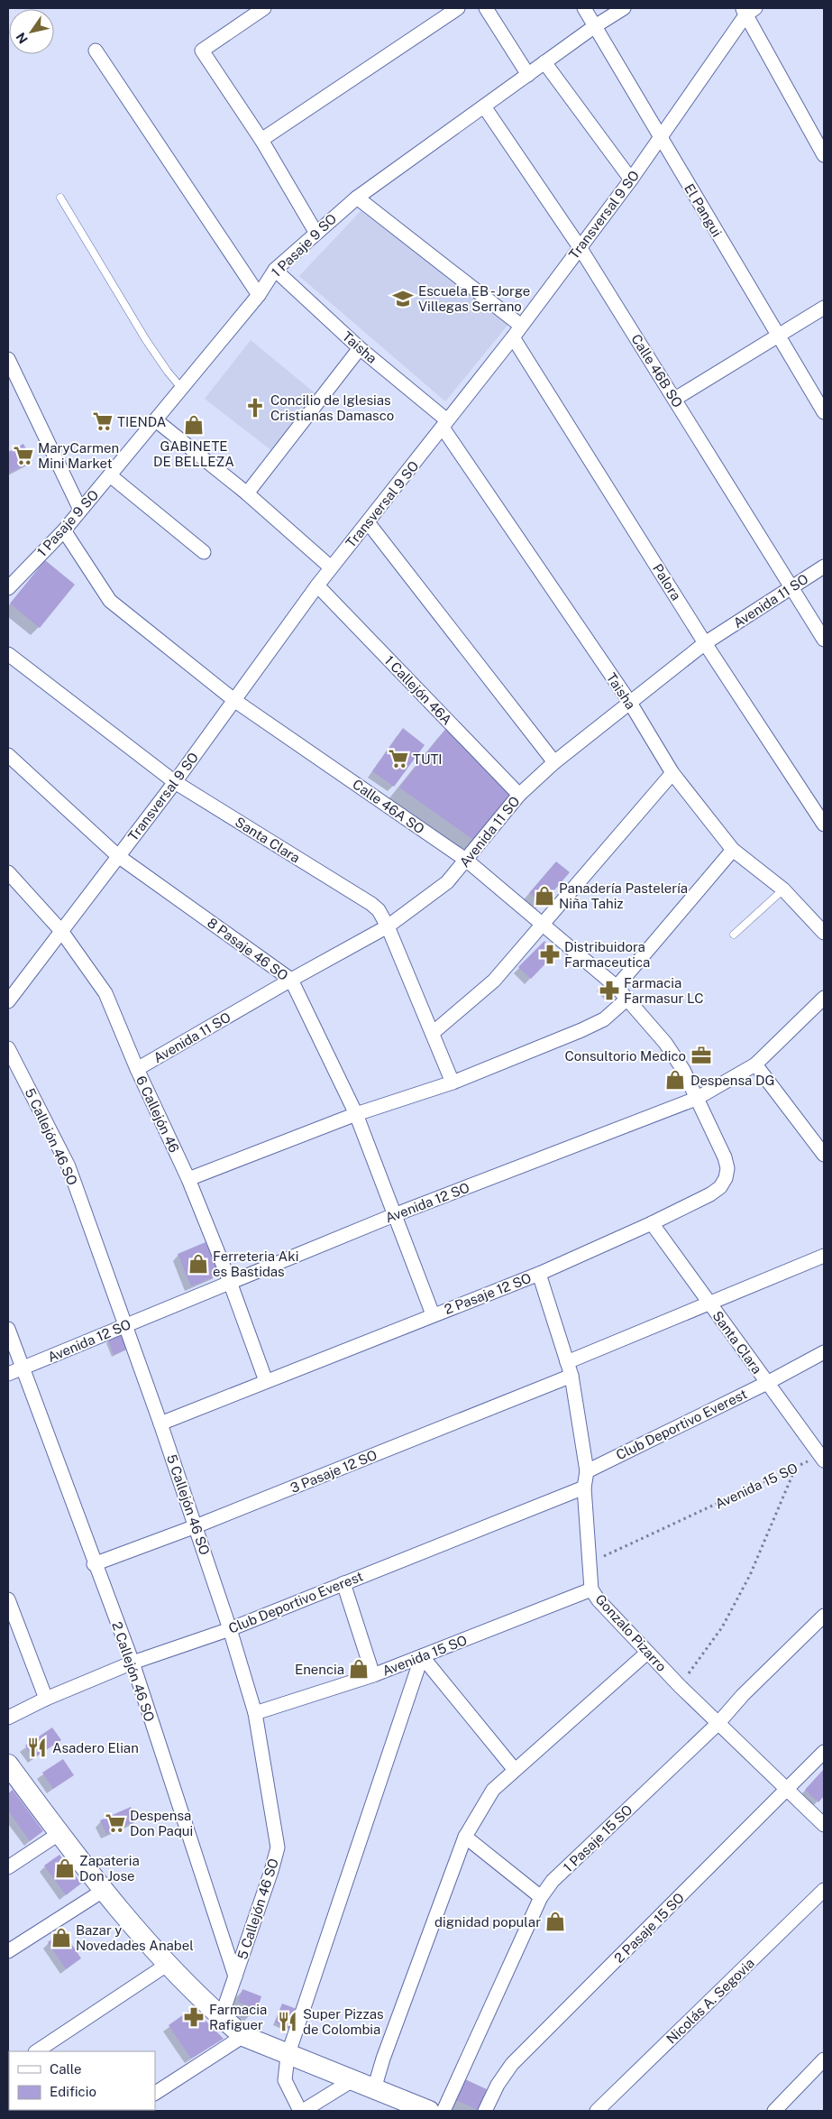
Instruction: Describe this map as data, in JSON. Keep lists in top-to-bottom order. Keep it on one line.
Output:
{"streets":{"street":["El Pangui","Transversal 9 SO","1 Pasaje 9 SO","Taisha","Calle 46B SO","Palora","Avenida 11 SO","1 Callejón 46A","Calle 46A SO","Santa Clara","8 Pasaje 46 SO","6 Callejón 46","5 Callejón 46 SO","Avenida 12 SO","2 Pasaje 12 SO","Club Deportivo Everest","3 Pasaje 12 SO","Avenida 15 SO","Gonzalo Pizarro","2 Callejón 46 SO","1 Pasaje 15 SO","2 Pasaje 15 SO","Nicolás A. Segovia"]},"crossings":[["El Pangui","Transversal 9 SO"],["El Pangui","1 Pasaje 9 SO"],["Transversal 9 SO","Taisha"],["Transversal 9 SO","Calle 46B SO"],["Transversal 9 SO","Palora"],["Transversal 9 SO","1 Callejón 46A"],["Transversal 9 SO","Calle 46A SO"],["Transversal 9 SO","Santa Clara"],["Transversal 9 SO","8 Pasaje 46 SO"],["Transversal 9 SO","6 Callejón 46"],["1 Pasaje 9 SO","Taisha"],["1 Pasaje 9 SO","Calle 46B SO"],["1 Pasaje 9 SO","Calle 46A SO"],["Taisha","Avenida 11 SO"],["Calle 46B SO","Avenida 11 SO"],["Palora","Avenida 11 SO"],["Avenida 11 SO","1 Callejón 46A"],["Avenida 11 SO","Calle 46A SO"],["Avenida 11 SO","Santa Clara"],["Avenida 11 SO","8 Pasaje 46 SO"],["Avenida 11 SO","6 Callejón 46"],["Calle 46A SO","Avenida 12 SO"],["Calle 46A SO","2 Pasaje 12 SO"],["Santa Clara","2 Pasaje 12 SO"],["Santa Clara","Club Deportivo Everest"],["Santa Clara","Avenida 15 SO"],["8 Pasaje 46 SO","Avenida 12 SO"],["8 Pasaje 46 SO","2 Pasaje 12 SO"],["6 Callejón 46","Avenida 12 SO"],["6 Callejón 46","2 Pasaje 12 SO"],["5 Callejón 46 SO","Avenida 12 SO"],["5 Callejón 46 SO","2 Pasaje 12 SO"],["5 Callejón 46 SO","Club Deportivo Everest"],["5 Callejón 46 SO","3 Pasaje 12 SO"],["5 Callejón 46 SO","Avenida 15 SO"],["5 Callejón 46 SO","2 Callejón 46 SO"],["Avenida 12 SO","2 Pasaje 12 SO"],["Avenida 12 SO","2 Callejón 46 SO"],["2 Pasaje 12 SO","Gonzalo Pizarro"],["Club Deportivo Everest","Gonzalo Pizarro"],["Club Deportivo Everest","2 Callejón 46 SO"],["3 Pasaje 12 SO","Gonzalo Pizarro"],["3 Pasaje 12 SO","2 Callejón 46 SO"],["Avenida 15 SO","Gonzalo Pizarro"],["Gonzalo Pizarro","1 Pasaje 15 SO"],["Gonzalo Pizarro","2 Pasaje 15 SO"]],"places":{"school or university":["Escuela EB - Jorge Villegas Serrano"],"church":["Concilio de Iglesias Cristianas Damasco"],"supermarket":["TIENDA","MaryCarmen Mini Market","TUTI","Despensa Don Paqui"],"shop":["GABINETE DE BELLEZA","Panadería Pastelería Niña Tahiz","Despensa DG","Ferreteria Aki es Bastidas","Enencia","Zapateria Don Jose","dignidad popular","Bazar y Novedades Anabel"],"pharmacy":["Distribuidora Farmaceutica","Farmacia Farmasur LC","Farmacia Rafiguer"],"office":["Consultorio Medico"],"restaurant":["Asadero Elian","Super Pizzas de Colombia"]},"legend":["Calle","Edificio"],"north":"bottom left"}
